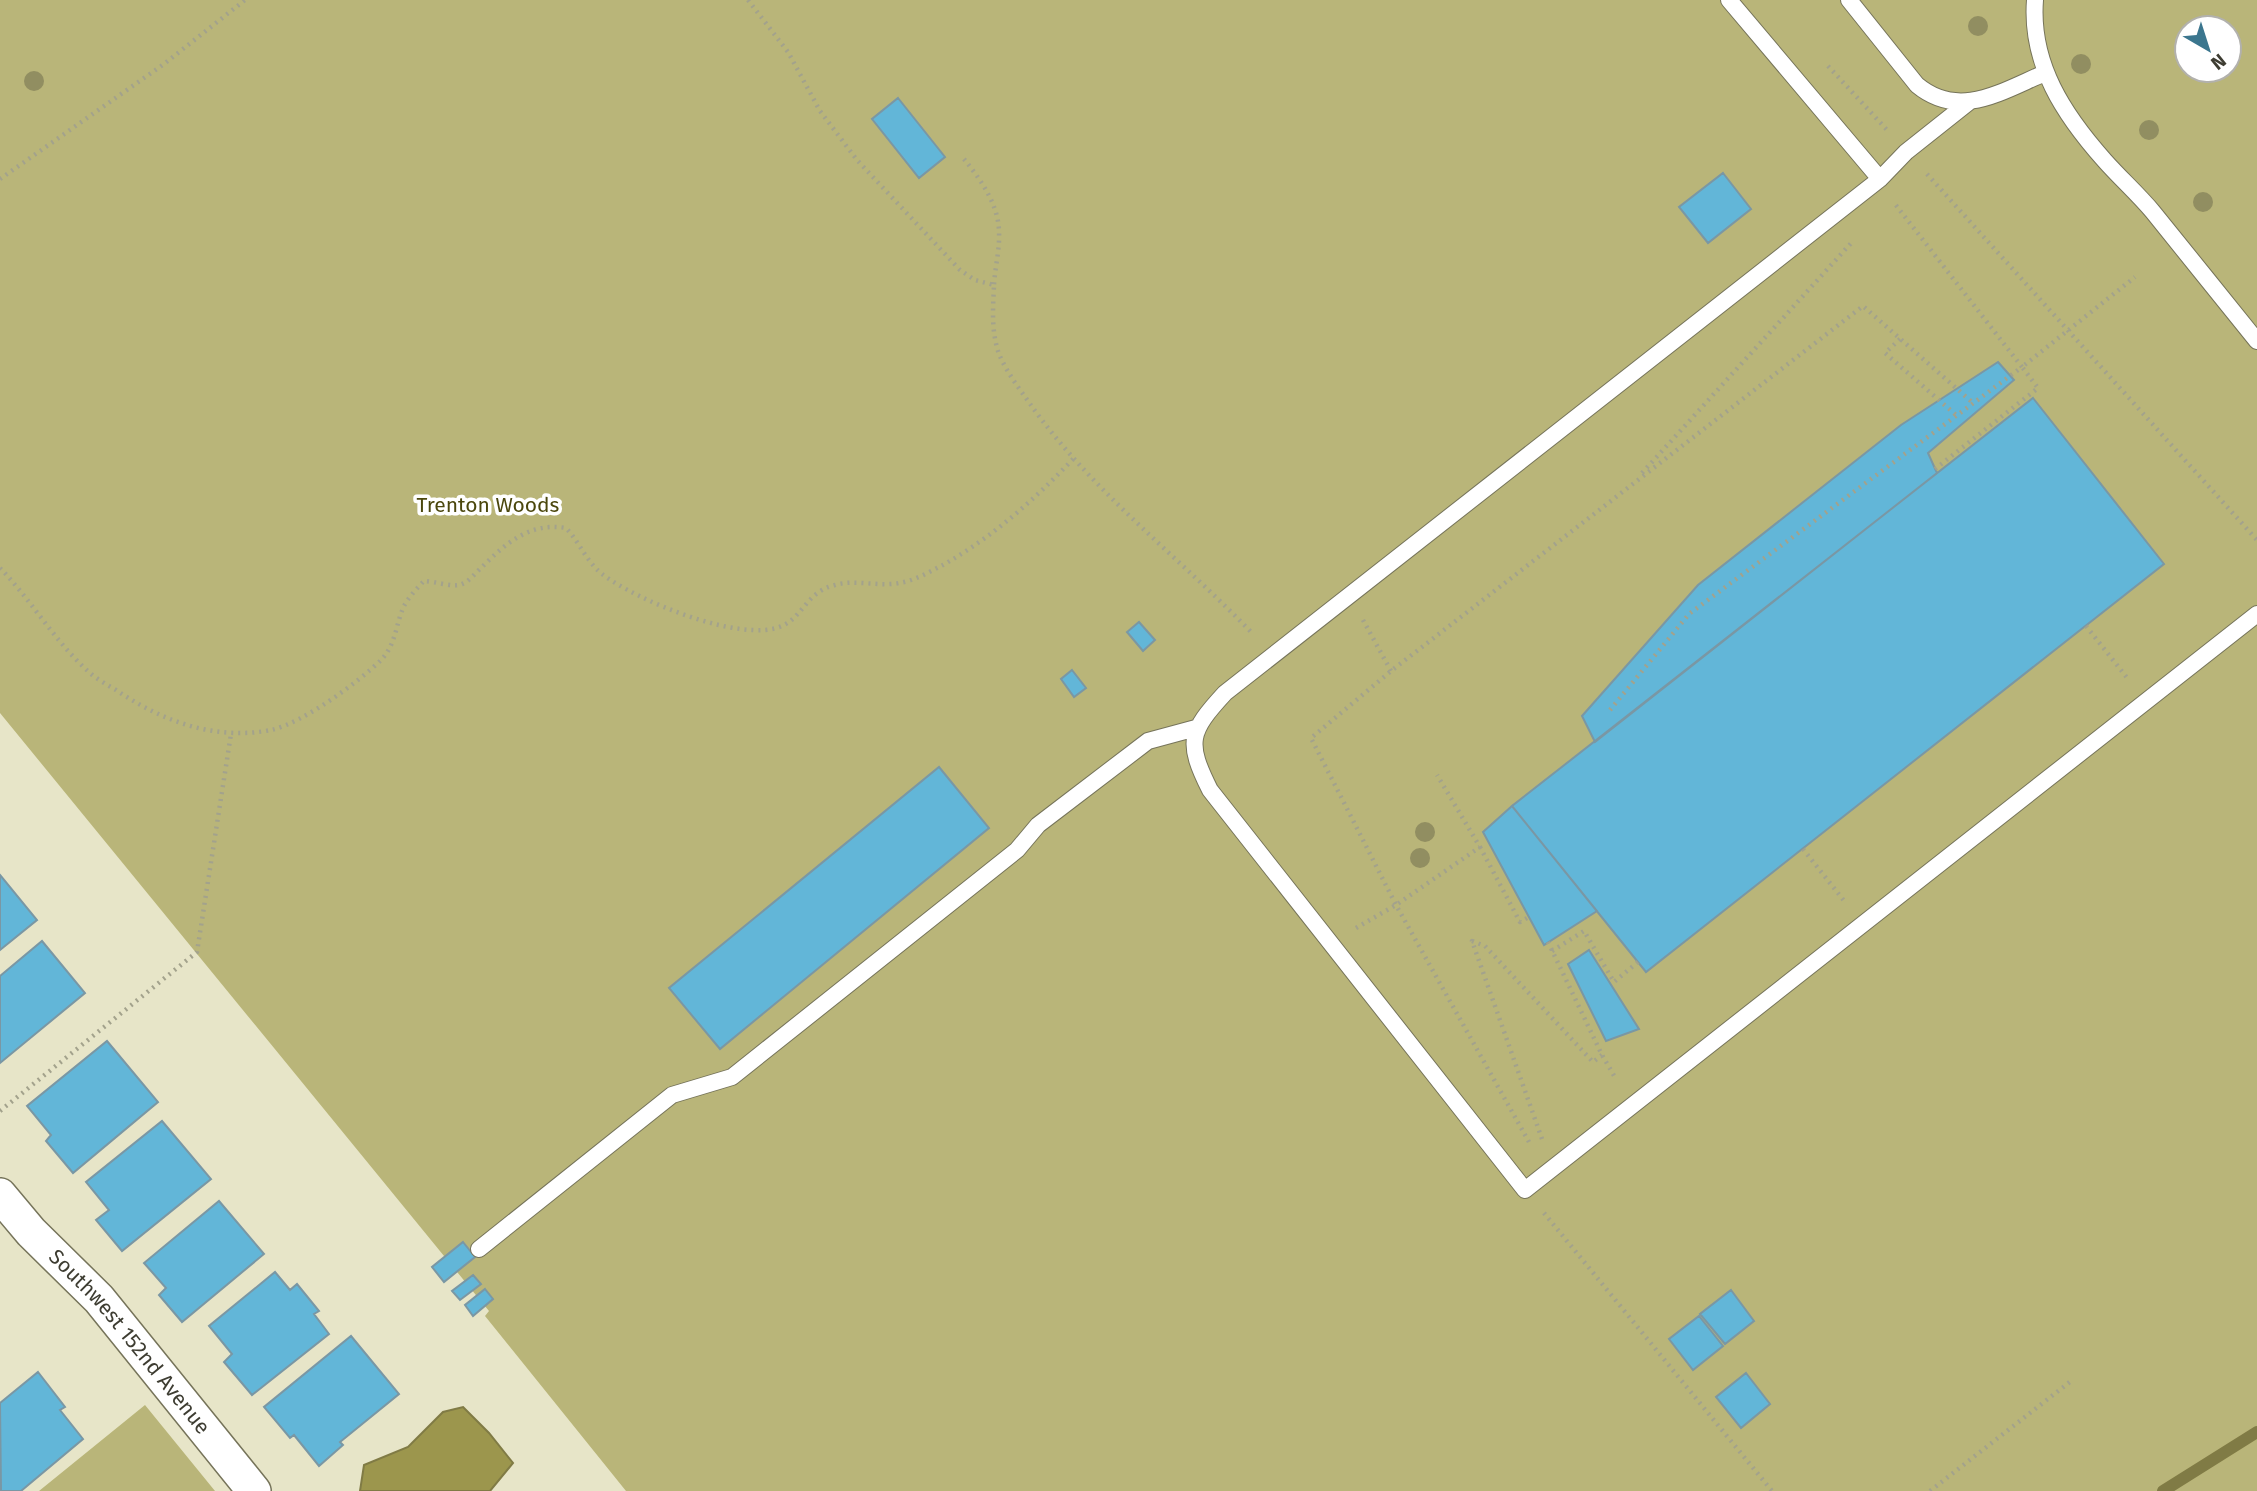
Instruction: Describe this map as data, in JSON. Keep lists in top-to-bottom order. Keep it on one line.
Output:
{"streets":{"street":["Southwest 152nd Avenue"]},"parks":["Trenton Woods"],"north":"bottom right"}
